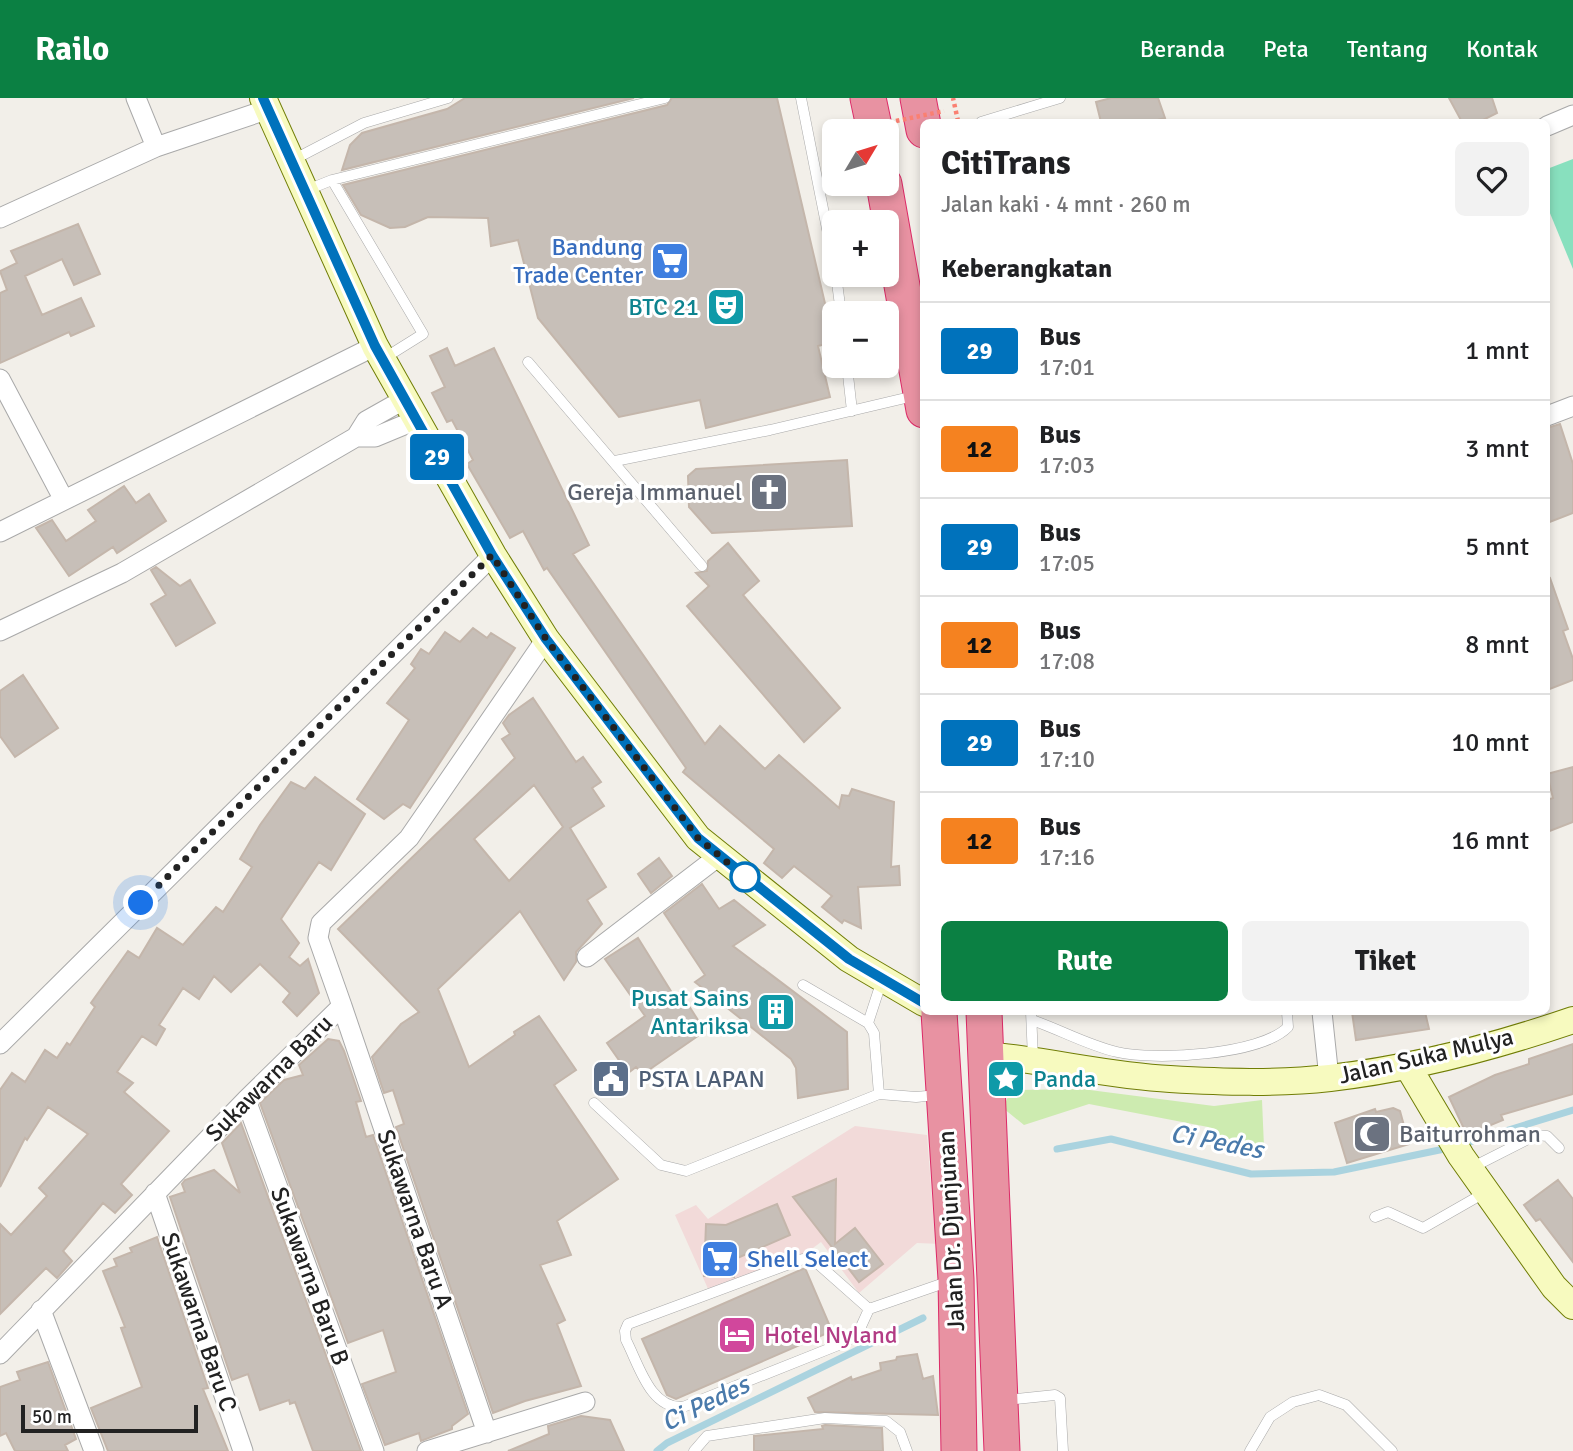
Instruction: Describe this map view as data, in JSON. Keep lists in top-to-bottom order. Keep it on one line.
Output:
{"streets":{"highway":["Jalan Dr. Djunjunan"],"street":["Jalan Suka Mulya","Sukawarna Baru","Sukawarna Baru A","Sukawarna Baru B","Sukawarna Baru C"]},"crossings":[["Jalan Suka Mulya","Jalan Dr. Djunjunan"],["Sukawarna Baru","Sukawarna Baru A"],["Sukawarna Baru","Sukawarna Baru B"],["Sukawarna Baru","Sukawarna Baru C"]],"water":["Ci Pedes"],"places":{"supermarket":["Bandung Trade Center","Shell Select"],"theatre":["BTC 21"],"church":["Gereja Immanuel"],"building":["Pusat Sains Antariksa"],"public building":["PSTA LAPAN"],"place":["Panda"],"mosque":["Baiturrohman"],"hotel":["Hotel Nyland"]},"lines":["bus line 29"],"scale_bar":"50 m","north":"top right","page":{"header":"Railo","nav":["Beranda","Peta","Tentang","Kontak"],"on_map":"29","map_buttons":["+","−"],"heading":[["CitiTrans","Jalan kaki · 4 mnt · 260 m"],"Keberangkatan"],"list":[{"mark":"29","name":"Bus","note":"17:01","value":"1 mnt"},{"mark":"12","name":"Bus","note":"17:03","value":"3 mnt"},{"mark":"29","name":"Bus","note":"17:05","value":"5 mnt"},{"mark":"12","name":"Bus","note":"17:08","value":"8 mnt"},{"mark":"29","name":"Bus","note":"17:10","value":"10 mnt"},{"mark":"12","name":"Bus","note":"17:16","value":"16 mnt"}],"buttons":["Rute","Tiket"],"scale":"50 m"}}
